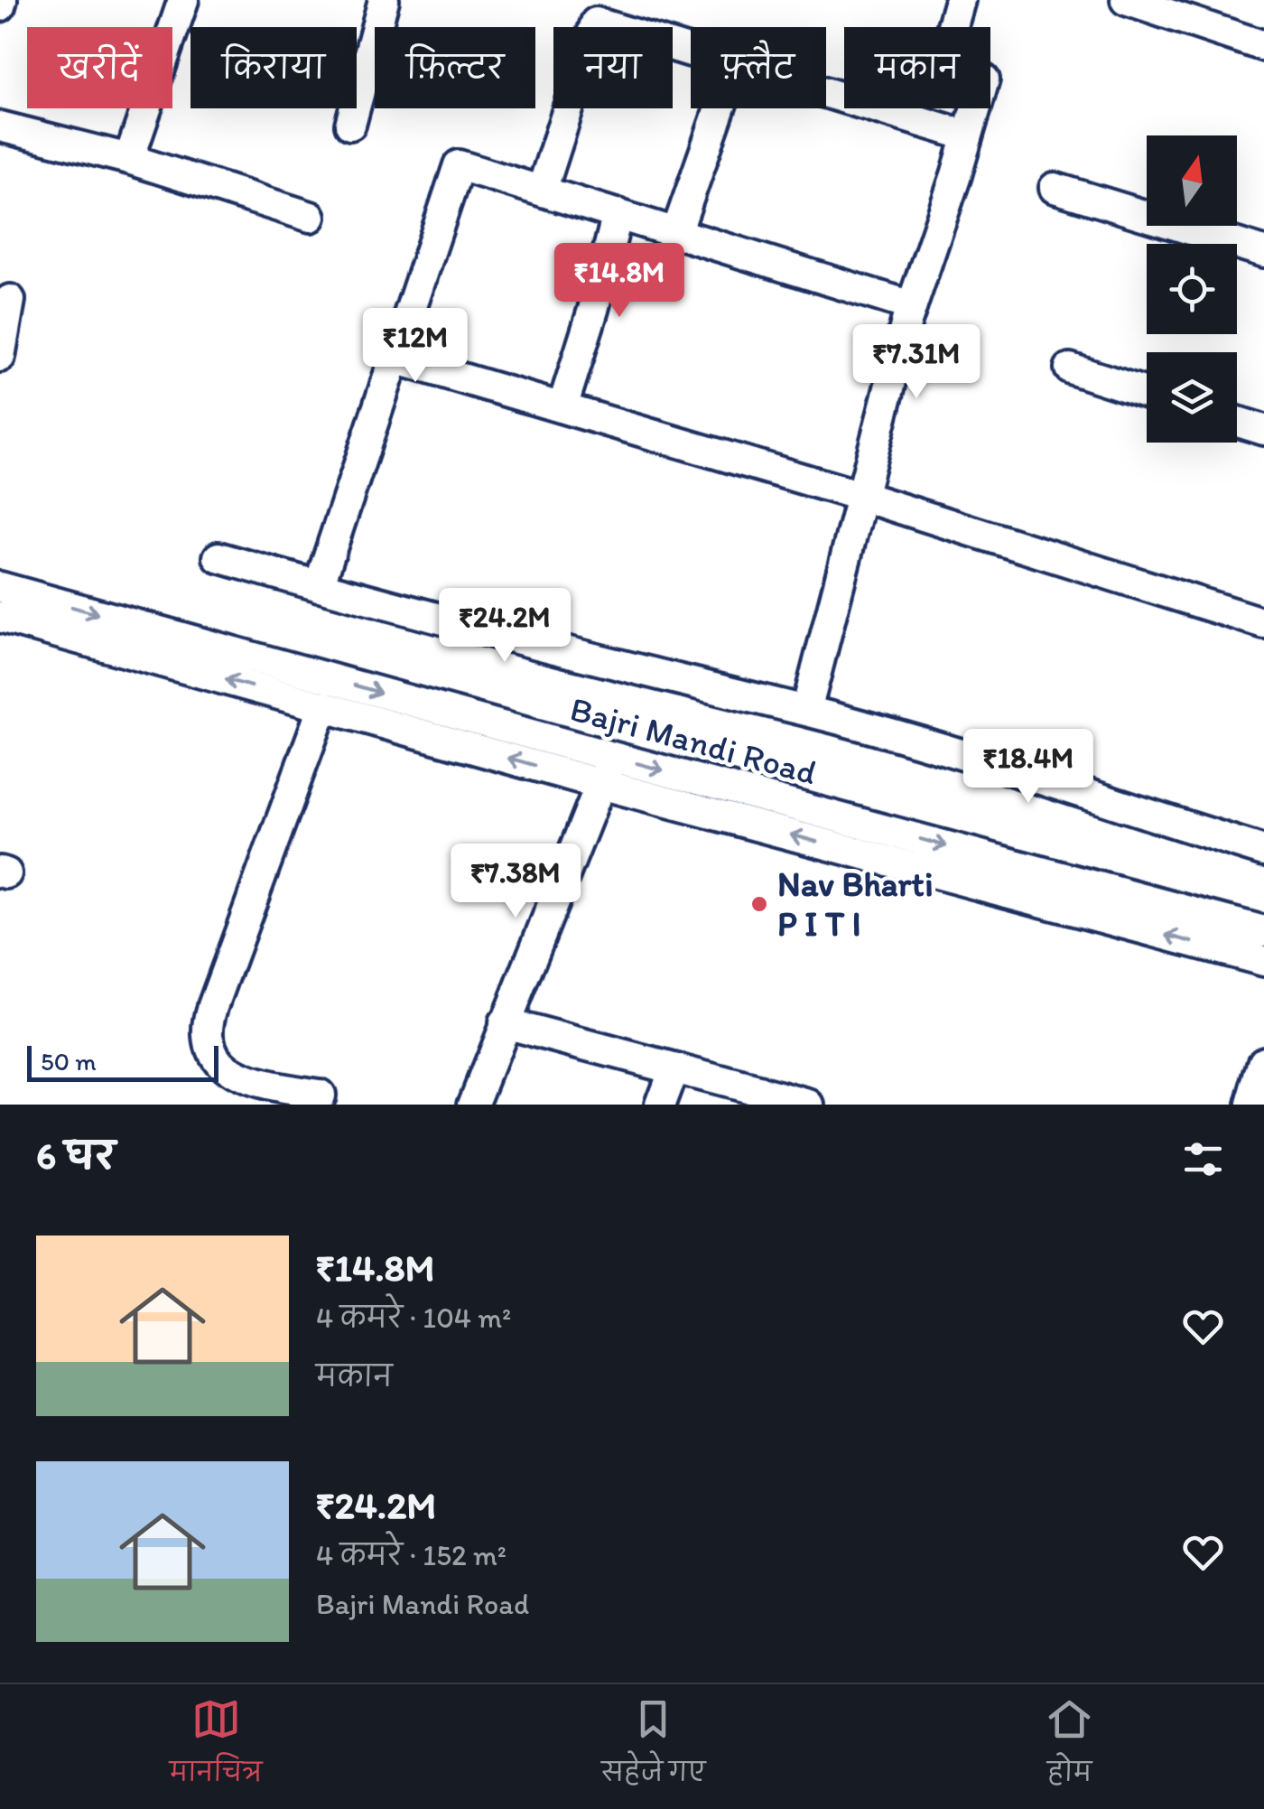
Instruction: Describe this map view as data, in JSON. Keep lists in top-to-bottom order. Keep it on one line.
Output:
{"streets":{"street":["Bajri Mandi Road"]},"places":["Nav Bharti P I T I"],"scale_bar":"50 m","north":"top","page":{"chip":["खरीदें","किराया","फ़िल्टर","नया","फ़्लैट","मकान"],"price":["₹14.8M","₹12M","₹7.31M","₹24.2M","₹18.4M","₹7.38M"],"scale":"50 m","heading":"6 घर","list":[{"name":"₹14.8M","note":"4 कमरे · 104 m² · मकान"},{"name":"₹24.2M","note":"4 कमरे · 152 m² · Bajri Mandi Road"}],"tabs":["मानचित्र","सहेजे गए","होम"]}}
